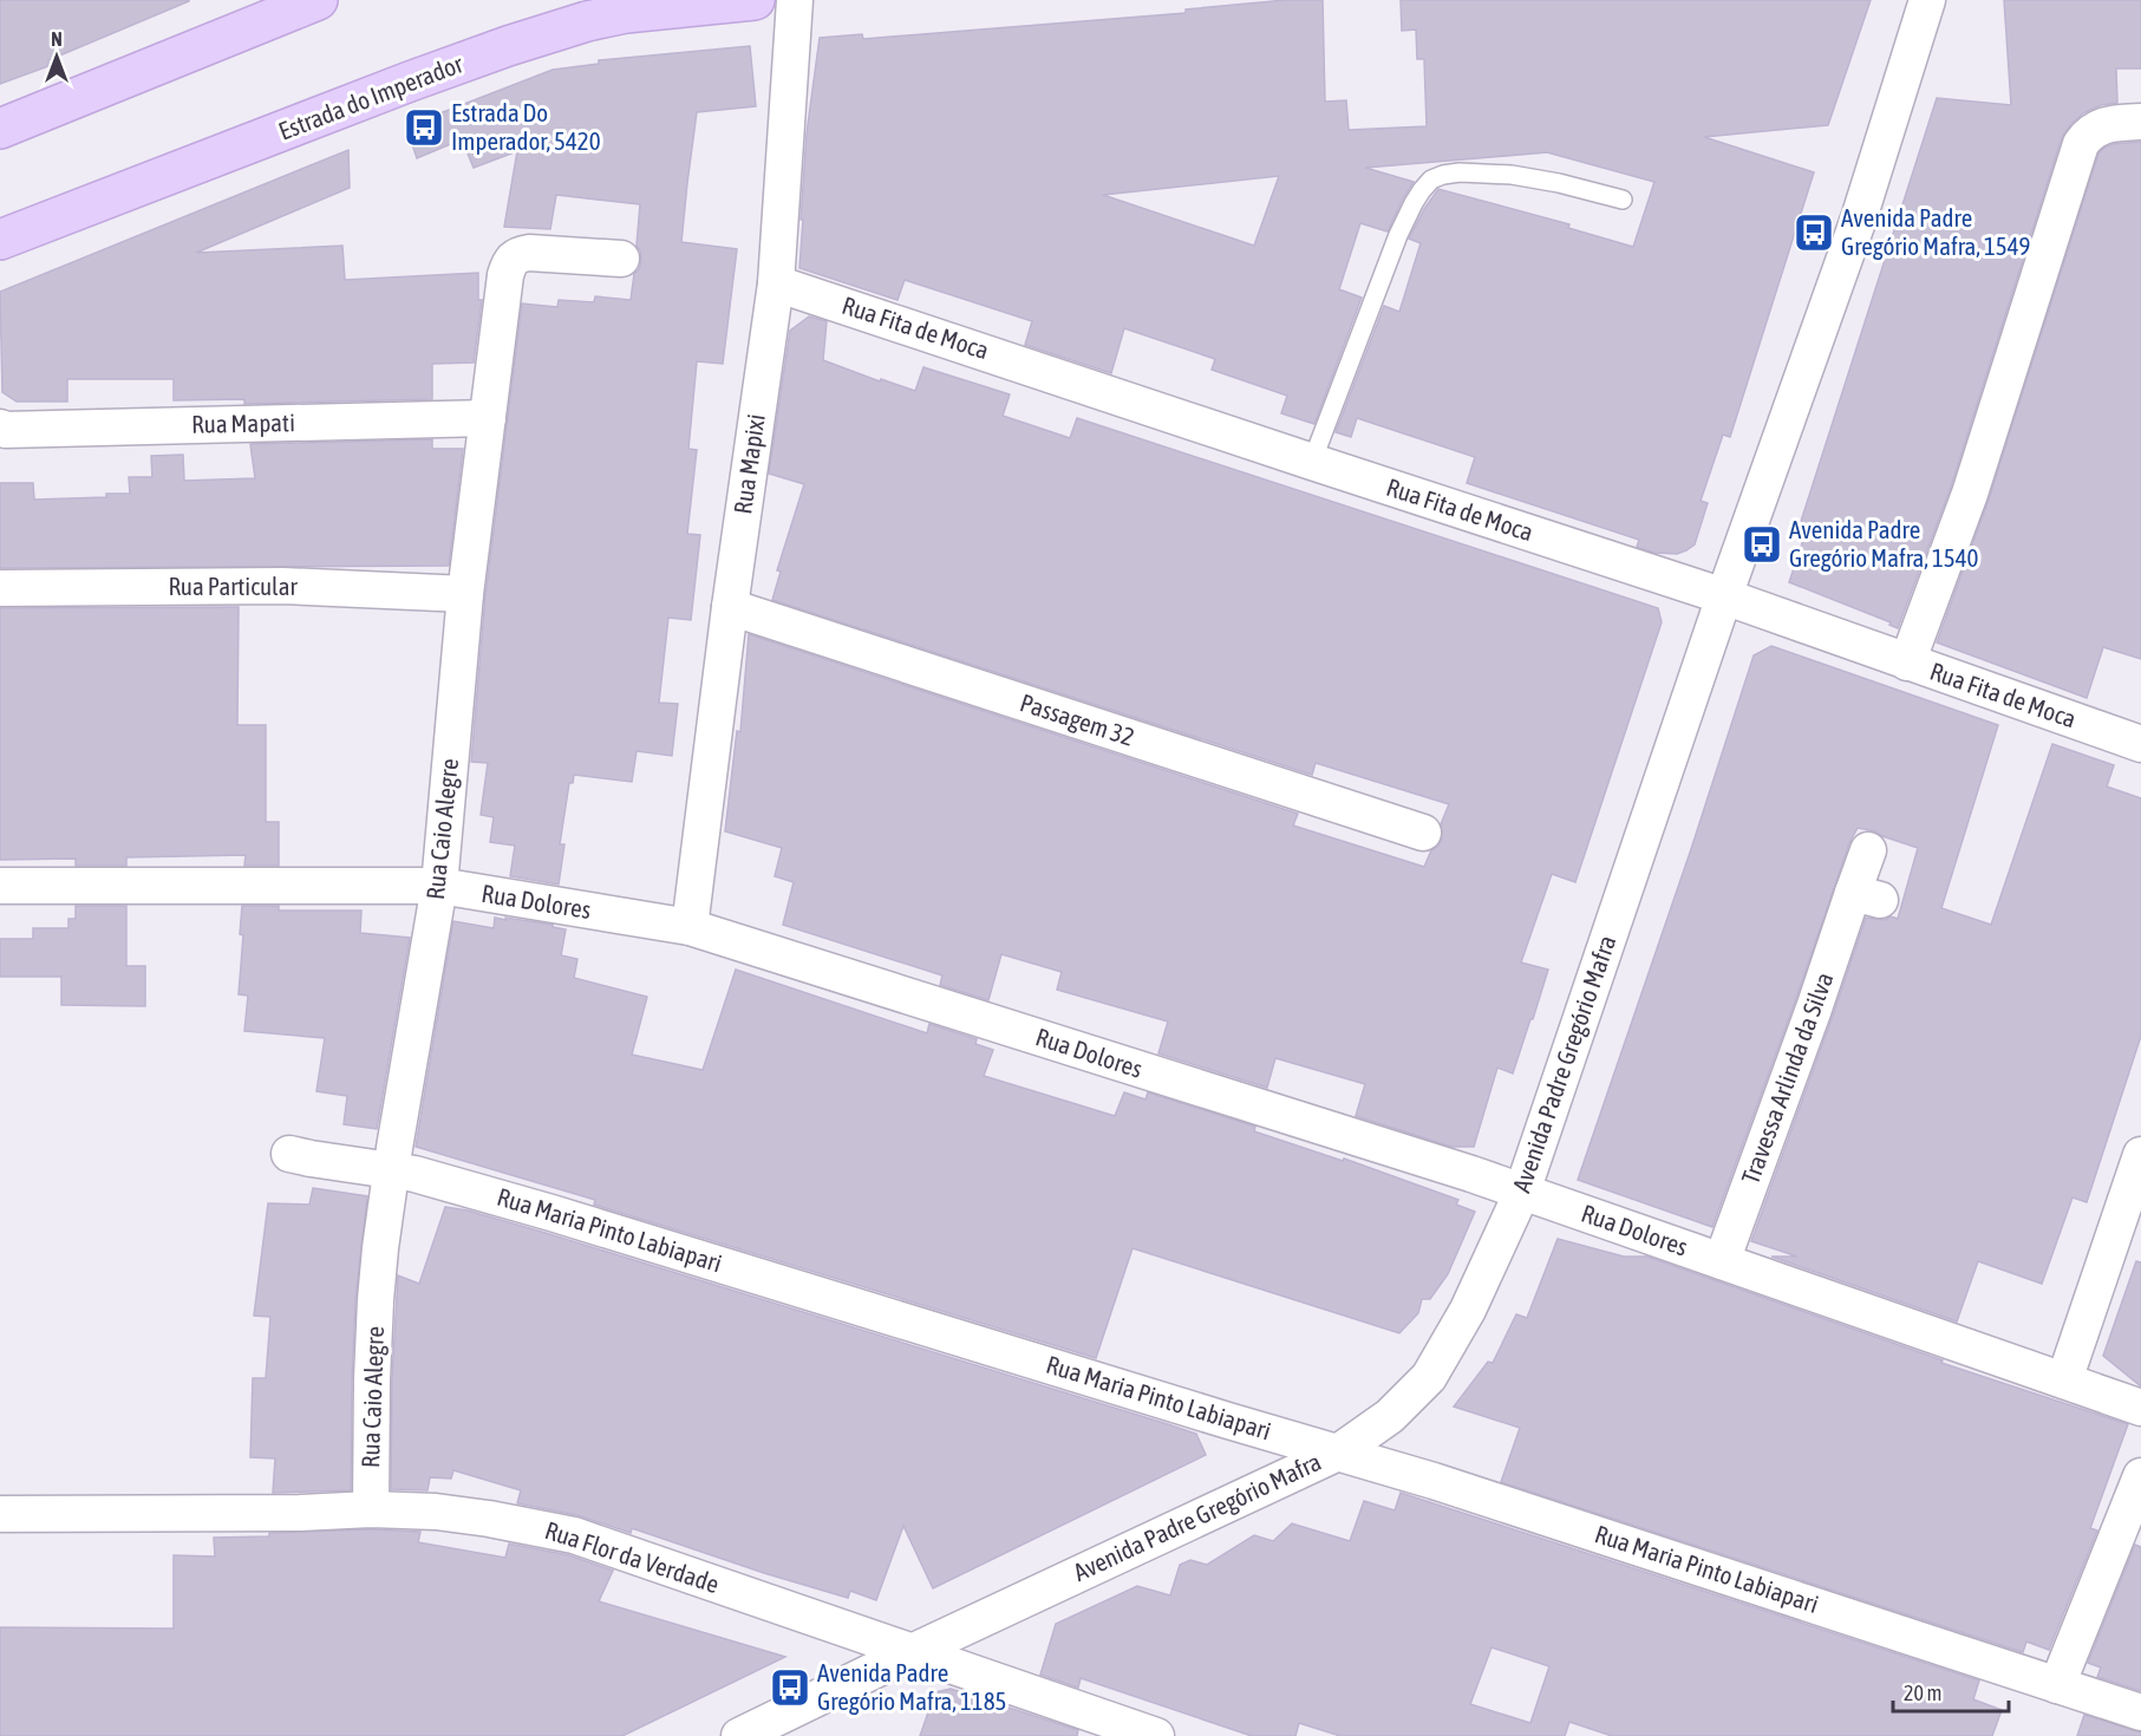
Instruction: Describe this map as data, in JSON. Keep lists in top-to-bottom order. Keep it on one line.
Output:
{"streets":{"main road":["Estrada do Imperador"],"street":["Rua Fita de Moca","Rua Mapati","Rua Mapixi","Rua Particular","Passagem 32","Rua Caio Alegre","Rua Dolores","Avenida Padre Gregório Mafra","Travessa Arlinda da Silva","Rua Maria Pinto Labiapari","Rua Flor da Verdade"]},"crossings":[["Rua Fita de Moca","Rua Mapixi"],["Rua Fita de Moca","Avenida Padre Gregório Mafra"],["Rua Mapati","Rua Caio Alegre"],["Rua Mapixi","Passagem 32"],["Rua Mapixi","Rua Dolores"],["Rua Particular","Rua Caio Alegre"],["Rua Caio Alegre","Rua Dolores"],["Rua Caio Alegre","Rua Maria Pinto Labiapari"],["Rua Caio Alegre","Rua Flor da Verdade"],["Rua Dolores","Avenida Padre Gregório Mafra"],["Rua Dolores","Travessa Arlinda da Silva"],["Avenida Padre Gregório Mafra","Rua Maria Pinto Labiapari"],["Avenida Padre Gregório Mafra","Rua Flor da Verdade"]],"places":{"bus stop":["Estrada Do Imperador, 5420","Avenida Padre Gregório Mafra, 1549","Avenida Padre Gregório Mafra, 1540","Avenida Padre Gregório Mafra, 1185"]},"scale_bar":"20 m","north":"top"}
